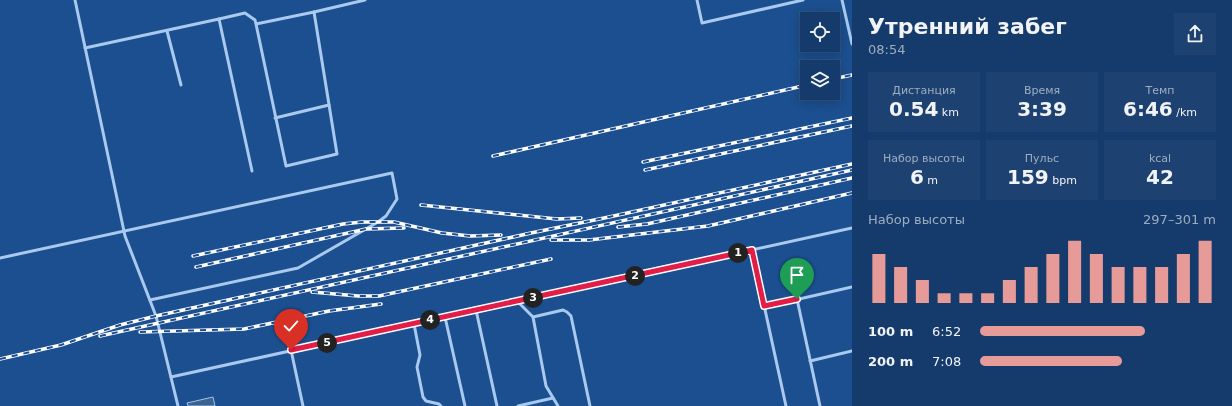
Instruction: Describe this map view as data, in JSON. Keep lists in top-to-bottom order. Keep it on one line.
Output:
{"page":{"heading":["Утренний забег","08:54"],"stats":[["Дистанция","0.54 km"],["Время","3:39"],["Темп","6:46 /km"],["Набор высоты","6 m"],["Пульс","159 bpm"],["kcal","42"]],"chart":["Набор высоты","297–301 m"],"pins":["1","2","3","4","5"],"list":[{"name":"100 m","note":"6:52"},{"name":"200 m","note":"7:08"}]}}
